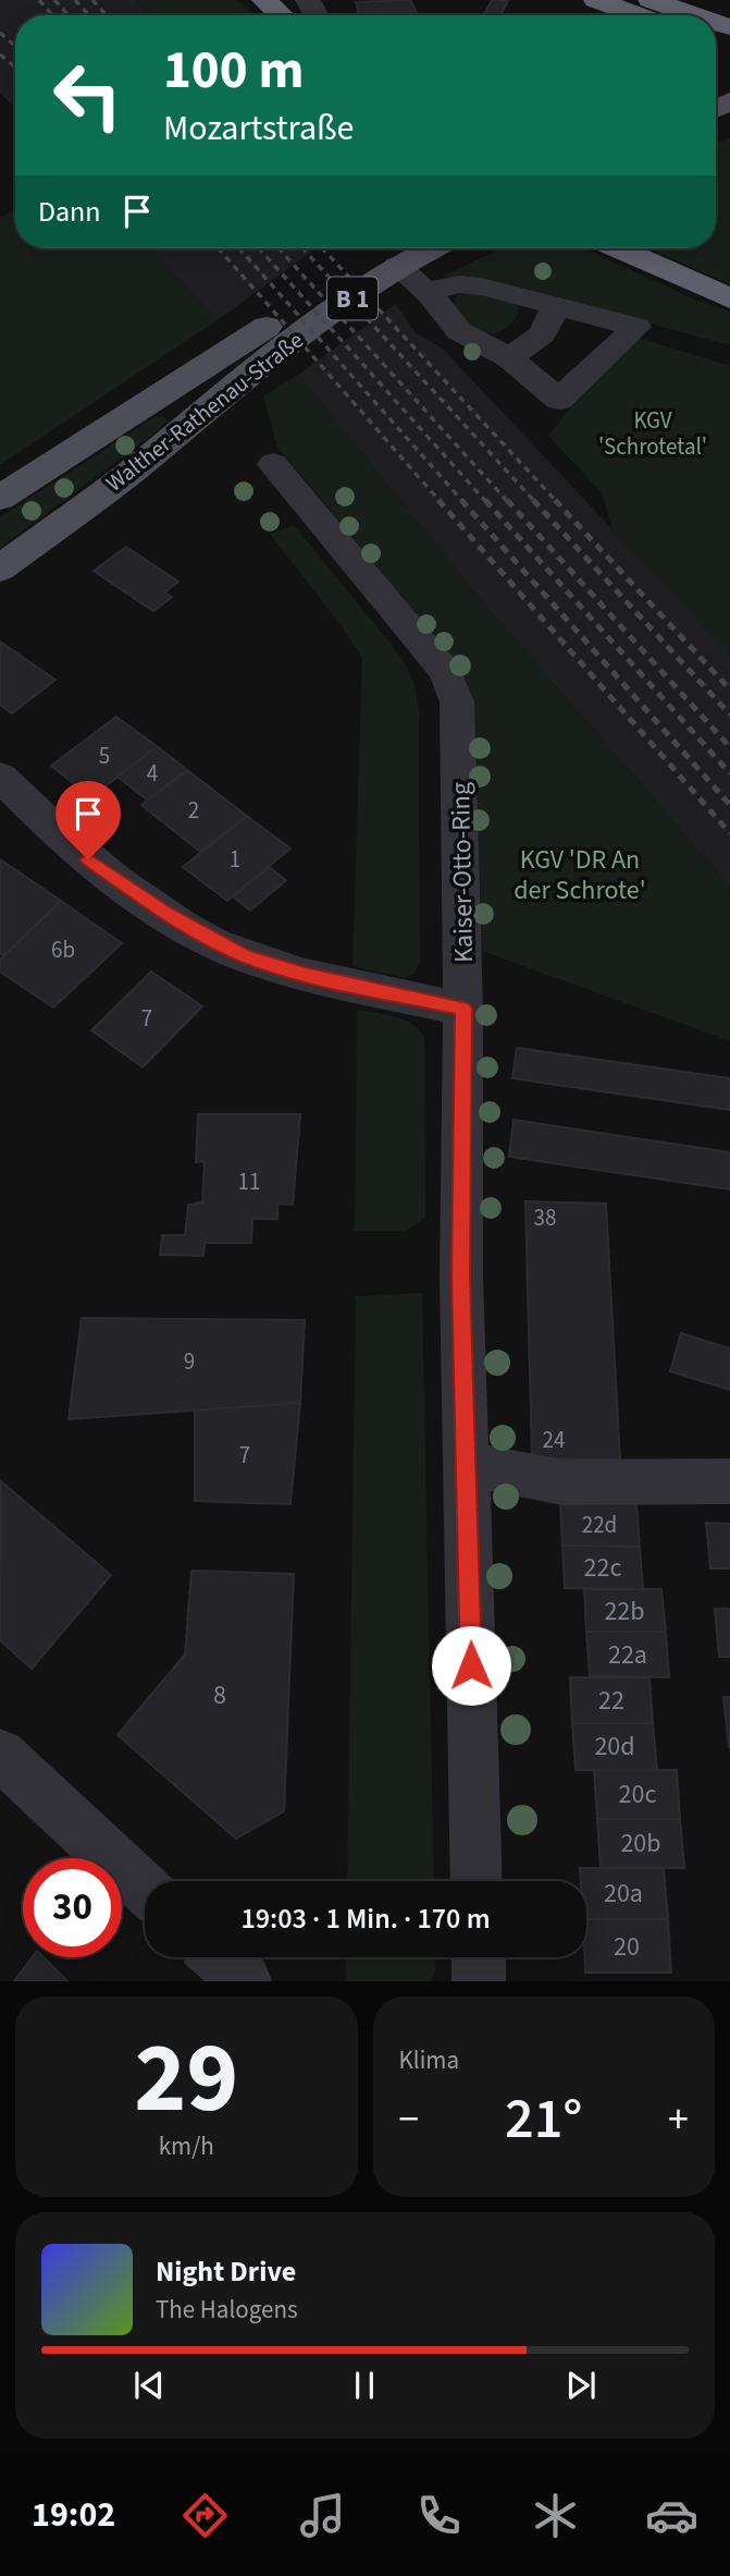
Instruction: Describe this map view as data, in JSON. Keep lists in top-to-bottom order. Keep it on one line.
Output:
{"streets":{"main road":["B 1","Walther-Rathenau-Straße"],"street":["Kaiser-Otto-Ring"]},"parks":["KGV 'Schrotetal'","KGV 'DR An der Schrote'"],"house_numbers":["5","4","2","1","6b","7","11","38","9","24","7","22d","22c","22b","22a","8","22","20d","20c","20b","20a","20"],"page":{"turn":["100 m","Mozartstraße"],"then":"Dann","limit":"30","trip":"19:03 · 1 Min. · 170 m","tile":[["29","km/h"],"Klima"],"heat":["−","21°","+"],"song":["Night Drive","The Halogens"],"tabs":"19:02"}}
